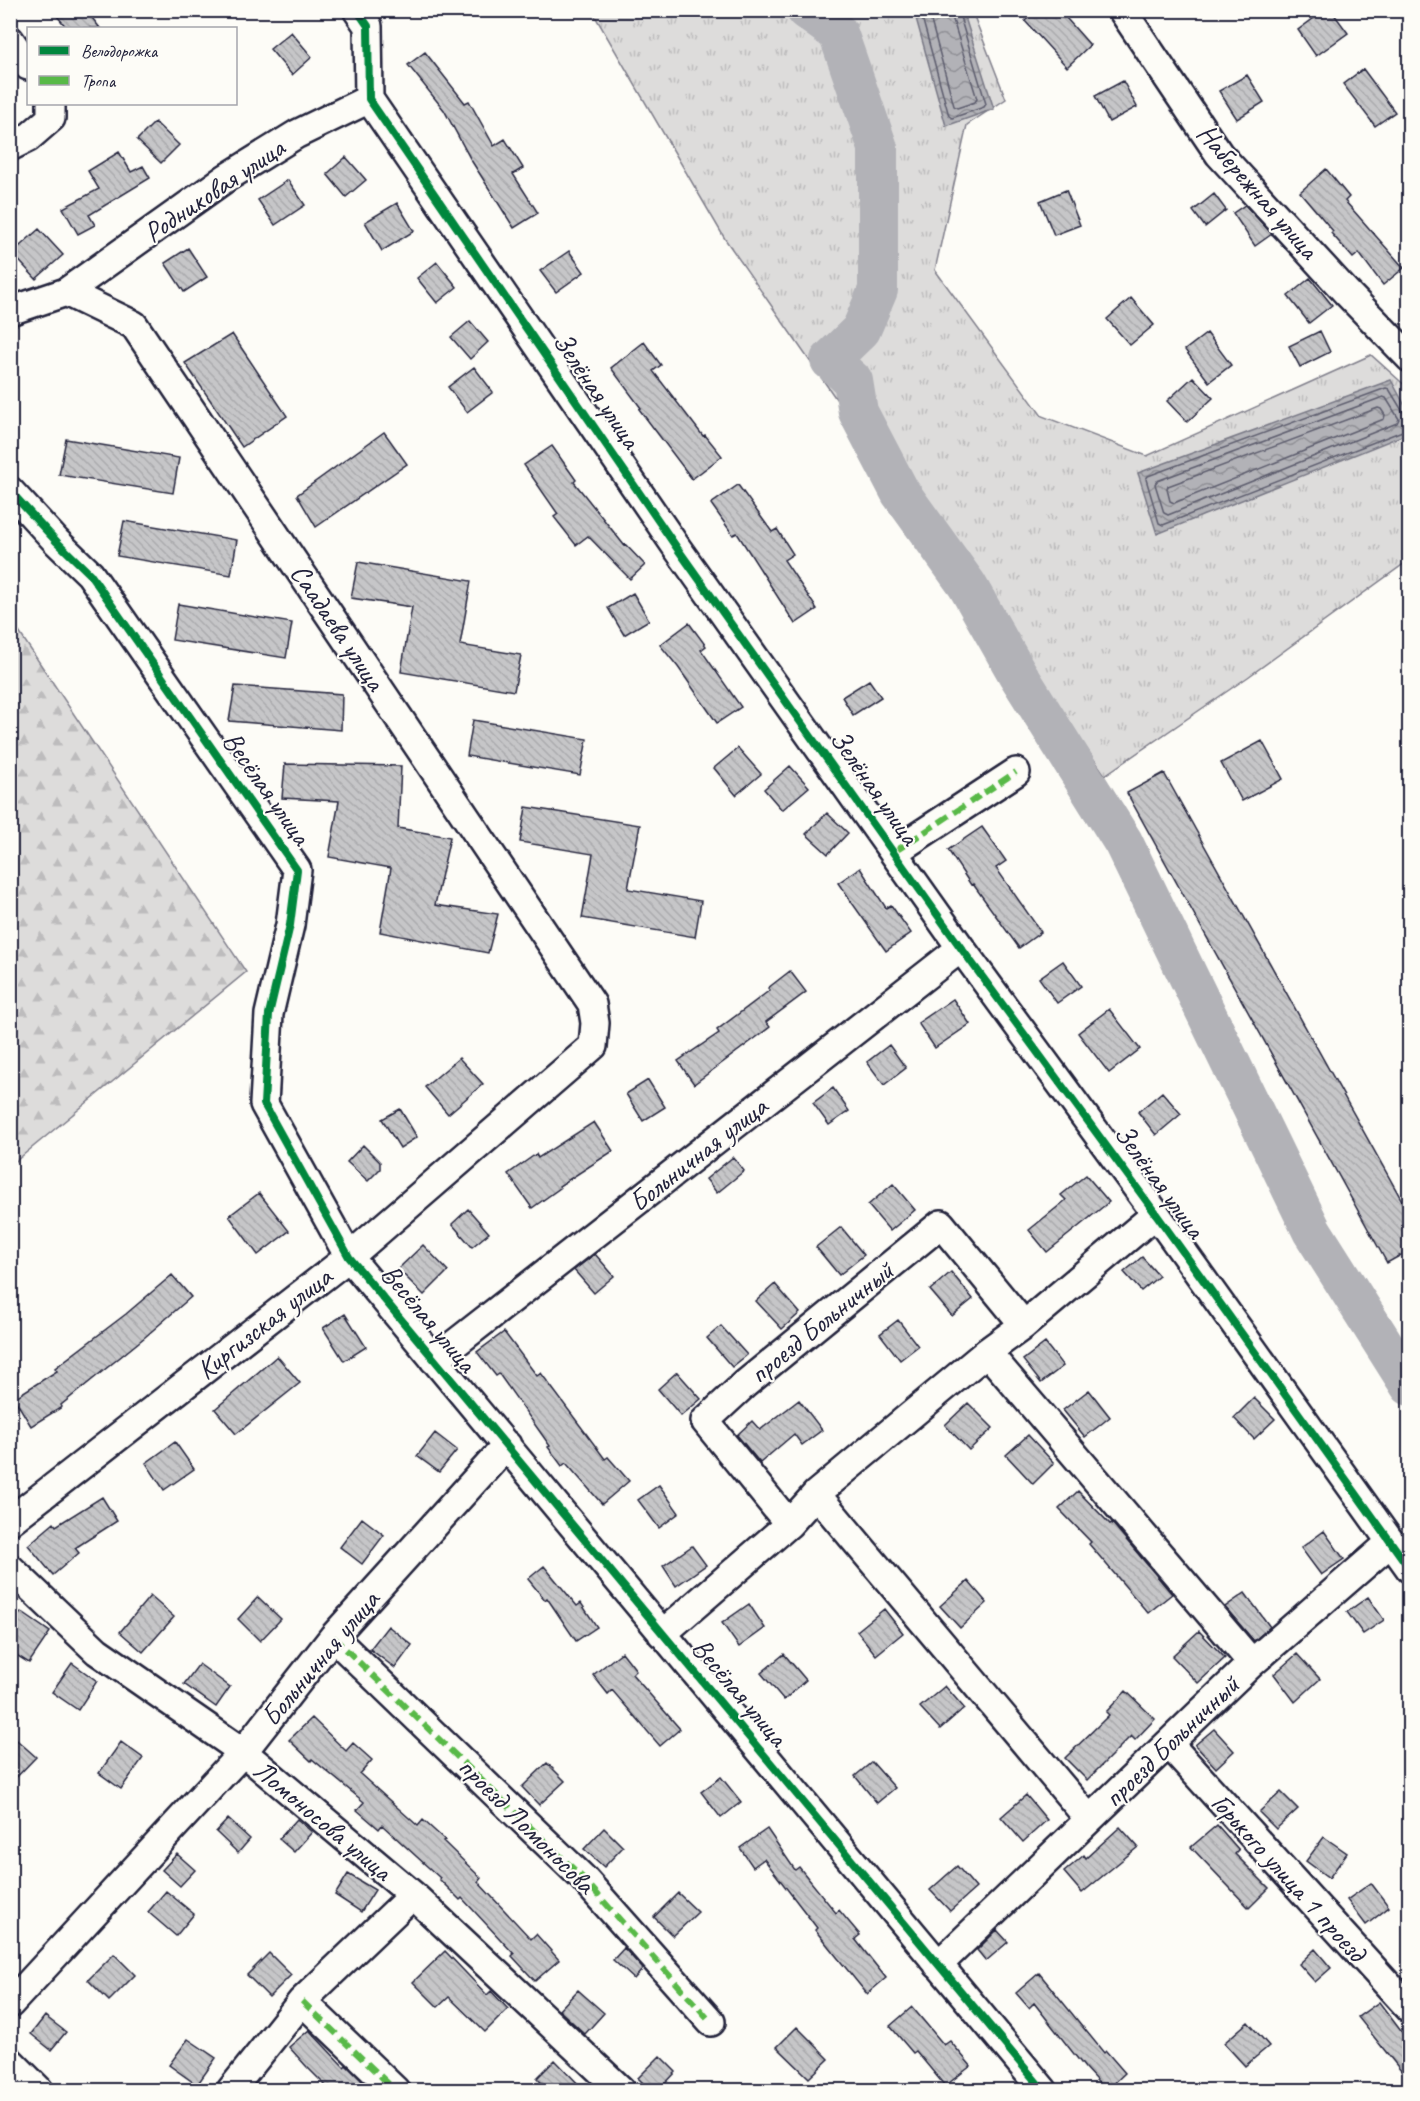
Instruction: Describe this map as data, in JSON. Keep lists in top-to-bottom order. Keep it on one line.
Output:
{"streets":{"street":["Родниковая улица","Набережная улица","Зелёная улица","Саадаева улица","Весёлая улица","Больничная улица","проезд Больничный","Киргизская улица","Ломоносова улица","проезд Ломоносова","Горького улица 1 проезд"]},"crossings":[["Родниковая улица","Зелёная улица"],["Родниковая улица","Саадаева улица"],["Зелёная улица","Больничная улица"],["Зелёная улица","проезд Больничный"],["Саадаева улица","Киргизская улица"],["Весёлая улица","Больничная улица"],["Весёлая улица","проезд Больничный"],["Весёлая улица","Киргизская улица"],["Больничная улица","Ломоносова улица"],["Больничная улица","проезд Ломоносова"],["проезд Больничный","Горького улица 1 проезд"]],"legend":["Велодорожка","Тропа"]}
